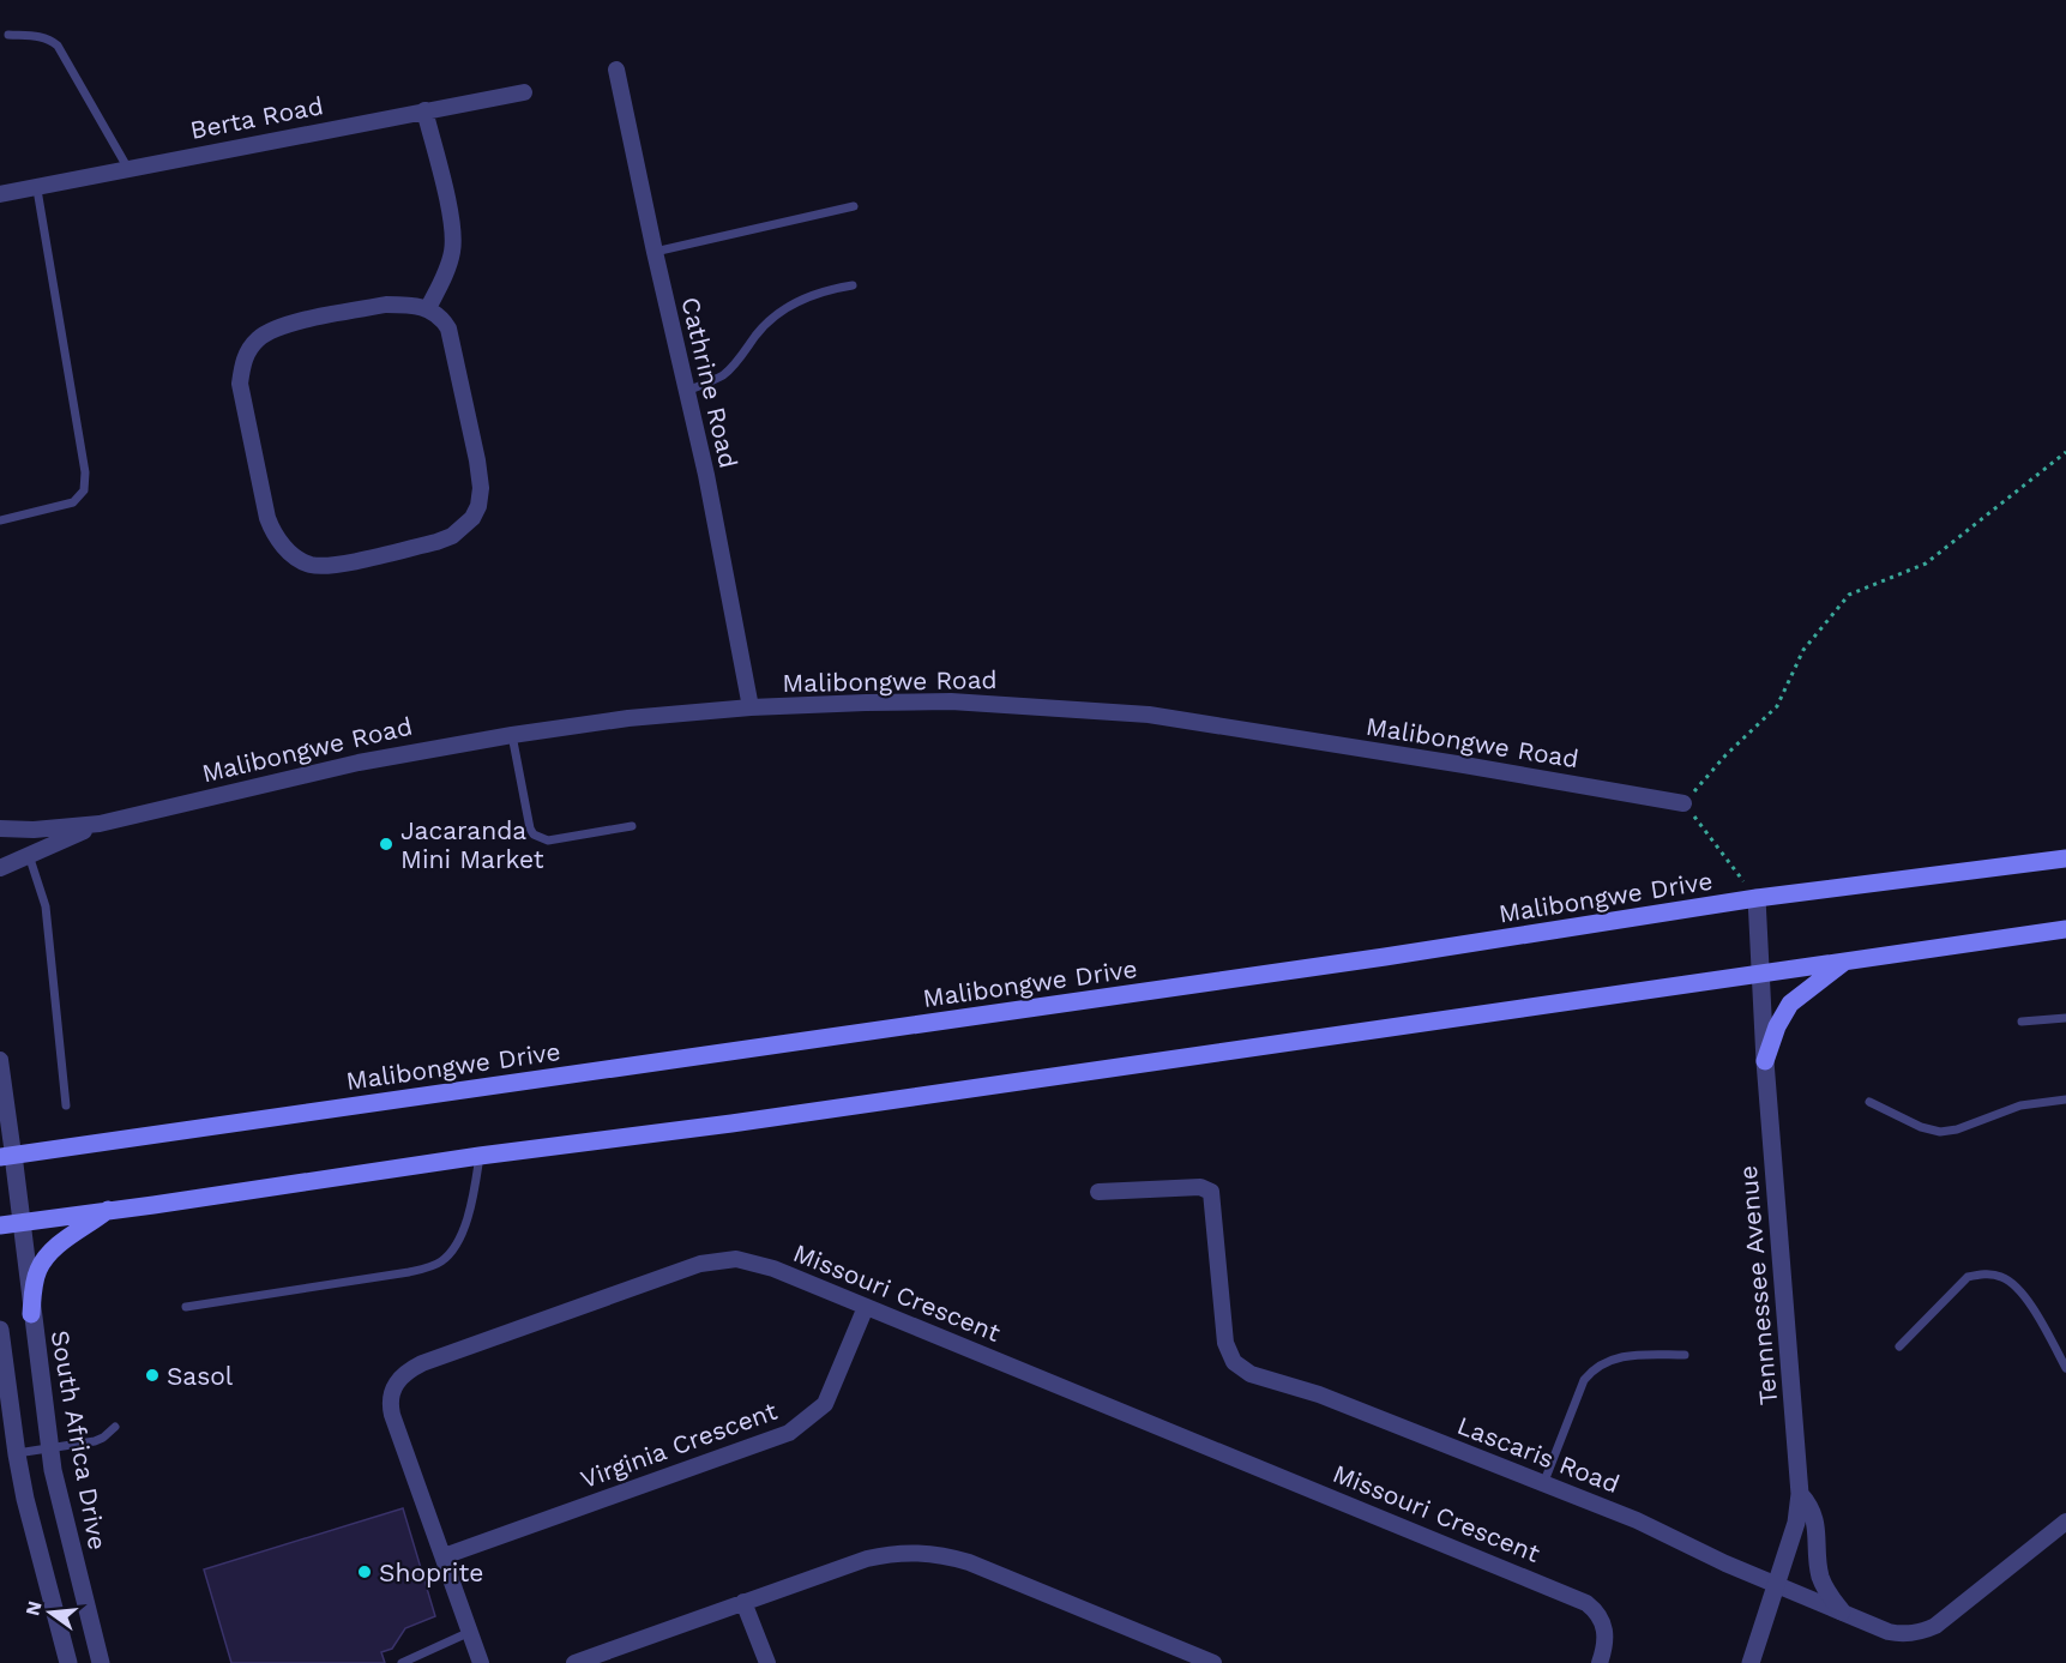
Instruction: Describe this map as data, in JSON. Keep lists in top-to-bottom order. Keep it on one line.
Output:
{"streets":{"main road":["Malibongwe Drive"],"street":["Berta Road","Cathrine Road","Malibongwe Road","Tennnessee Avenue","Missouri Crescent","South Africa Drive","Virginia Crescent","Lascaris Road"]},"crossings":[["Cathrine Road","Malibongwe Road"],["Malibongwe Drive","Tennnessee Avenue"],["Malibongwe Drive","South Africa Drive"],["Tennnessee Avenue","Lascaris Road"],["Missouri Crescent","Virginia Crescent"]],"places":["Jacaranda Mini Market","Sasol","Shoprite"],"north":"left"}
